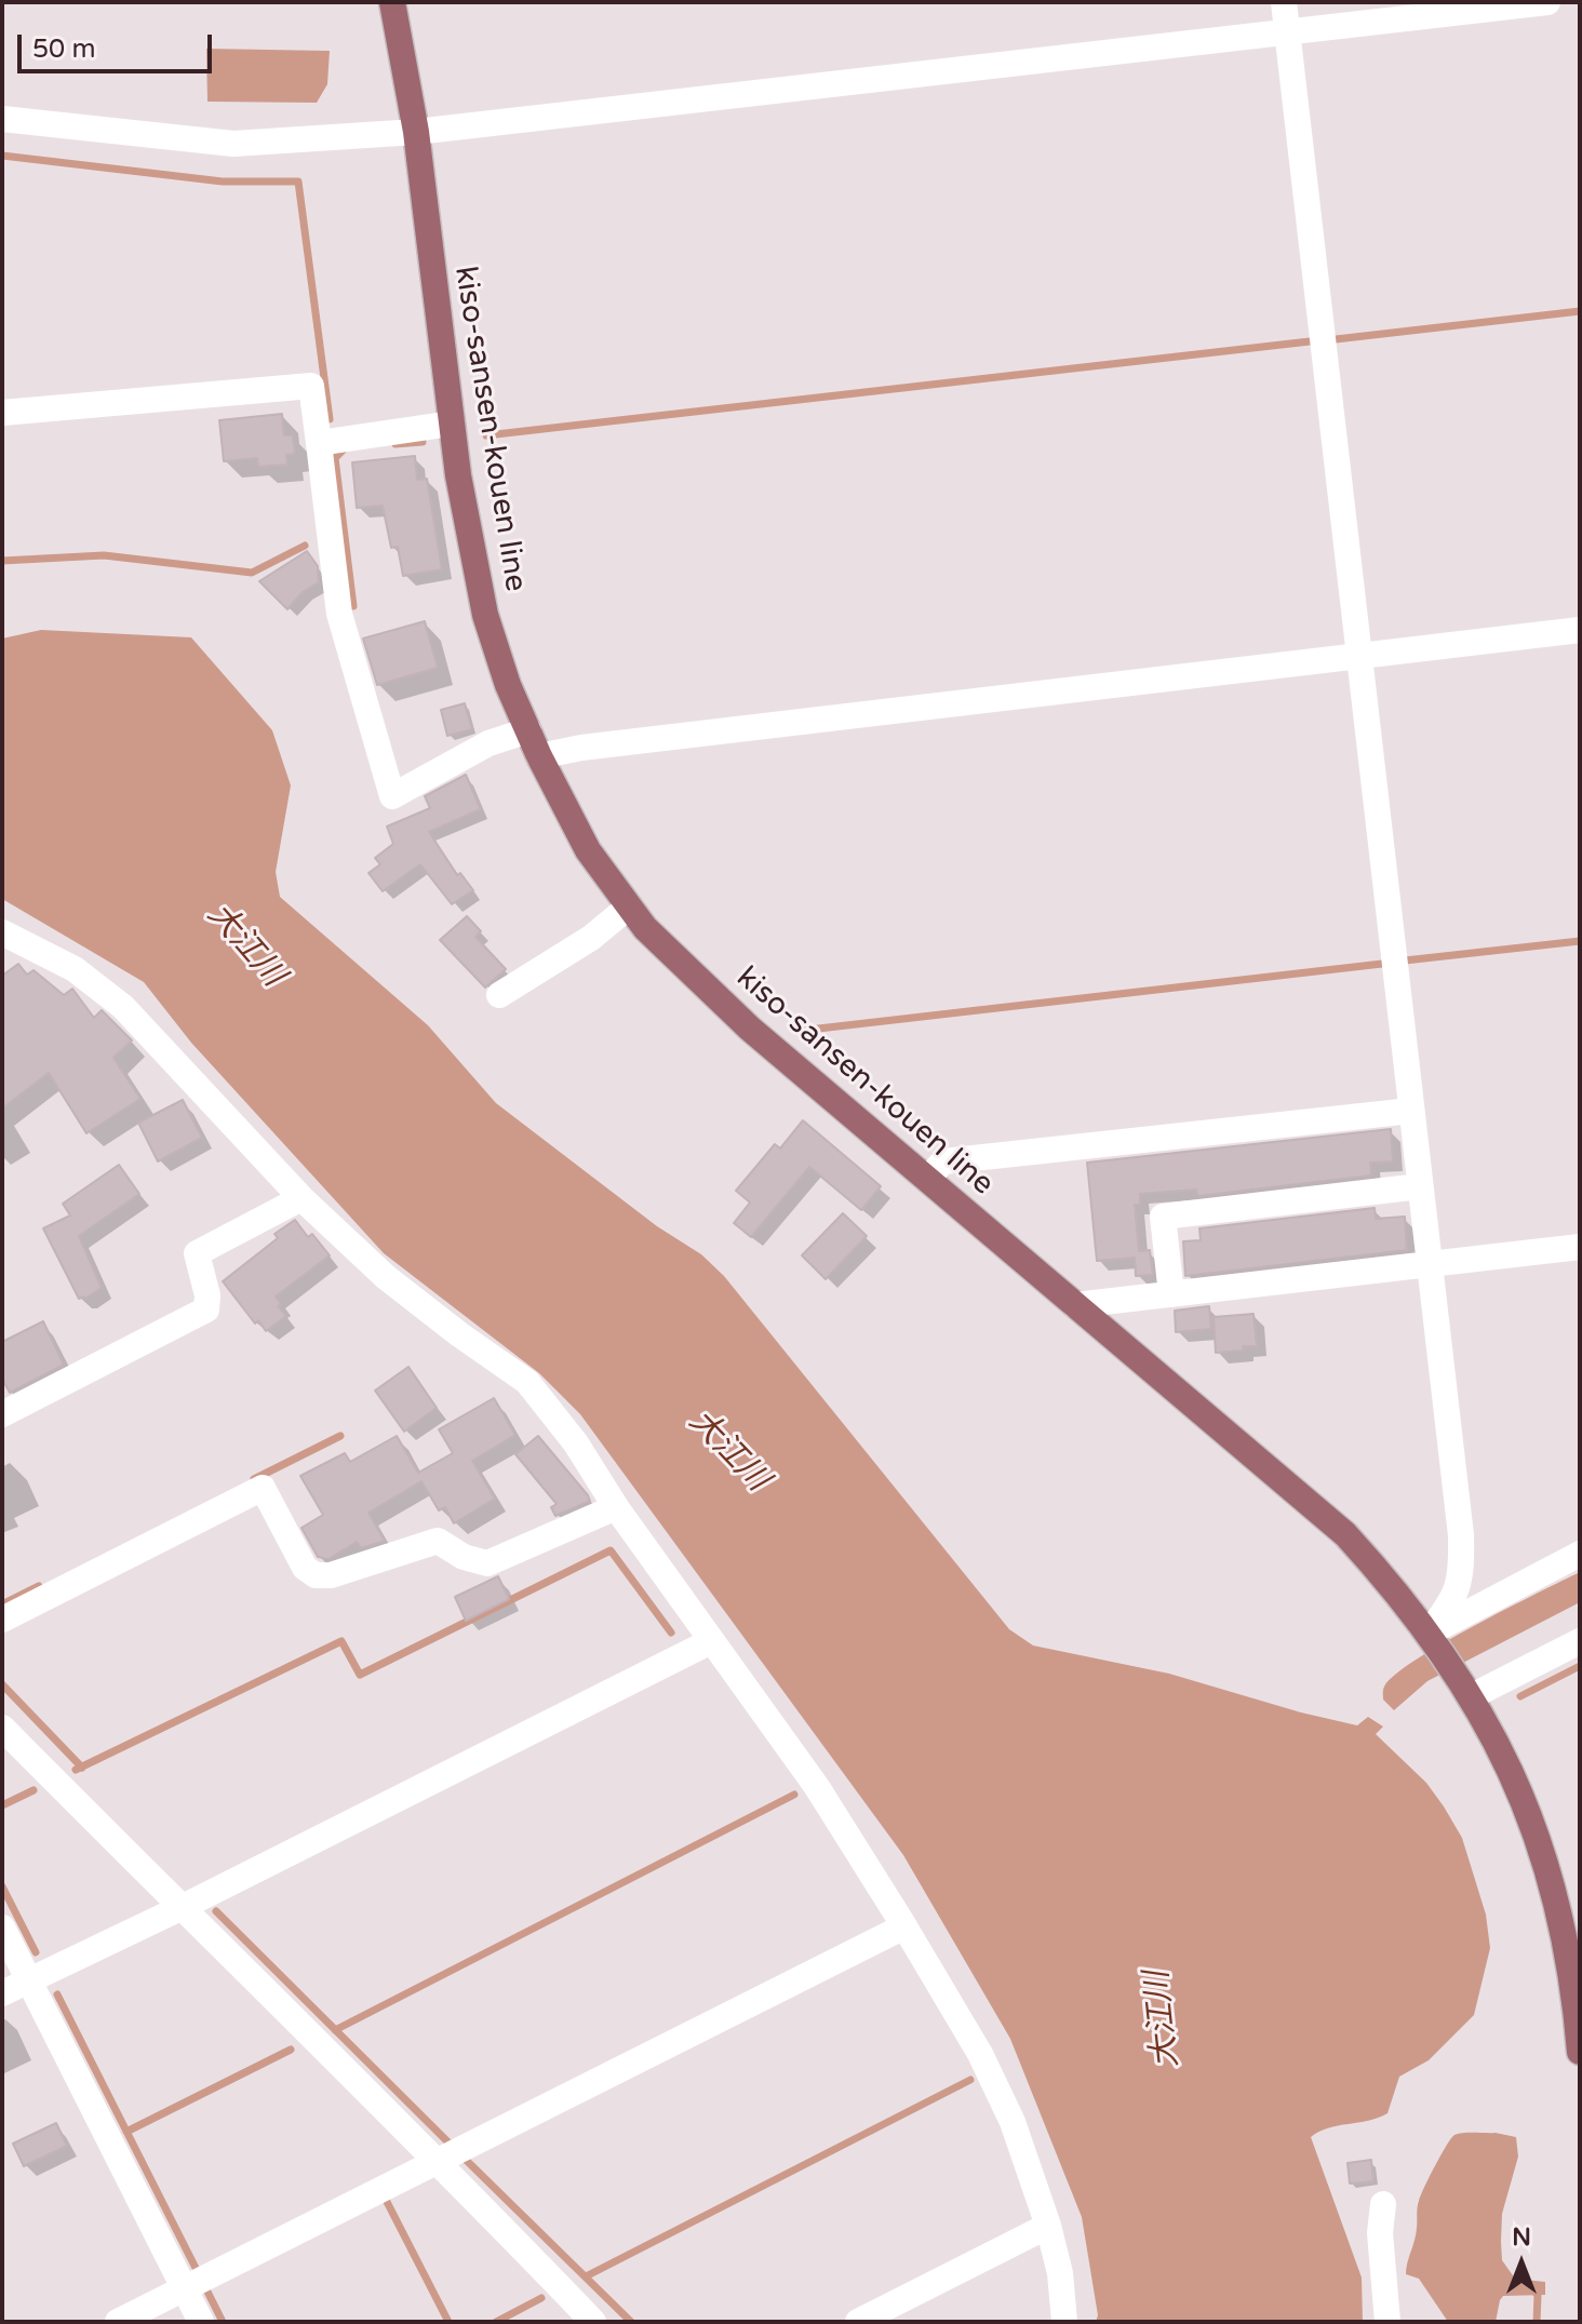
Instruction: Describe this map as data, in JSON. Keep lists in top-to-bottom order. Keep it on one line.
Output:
{"streets":{"main road":["kiso-sansen-kouen line"]},"water":["大江川"],"scale_bar":"50 m","north":"top"}
